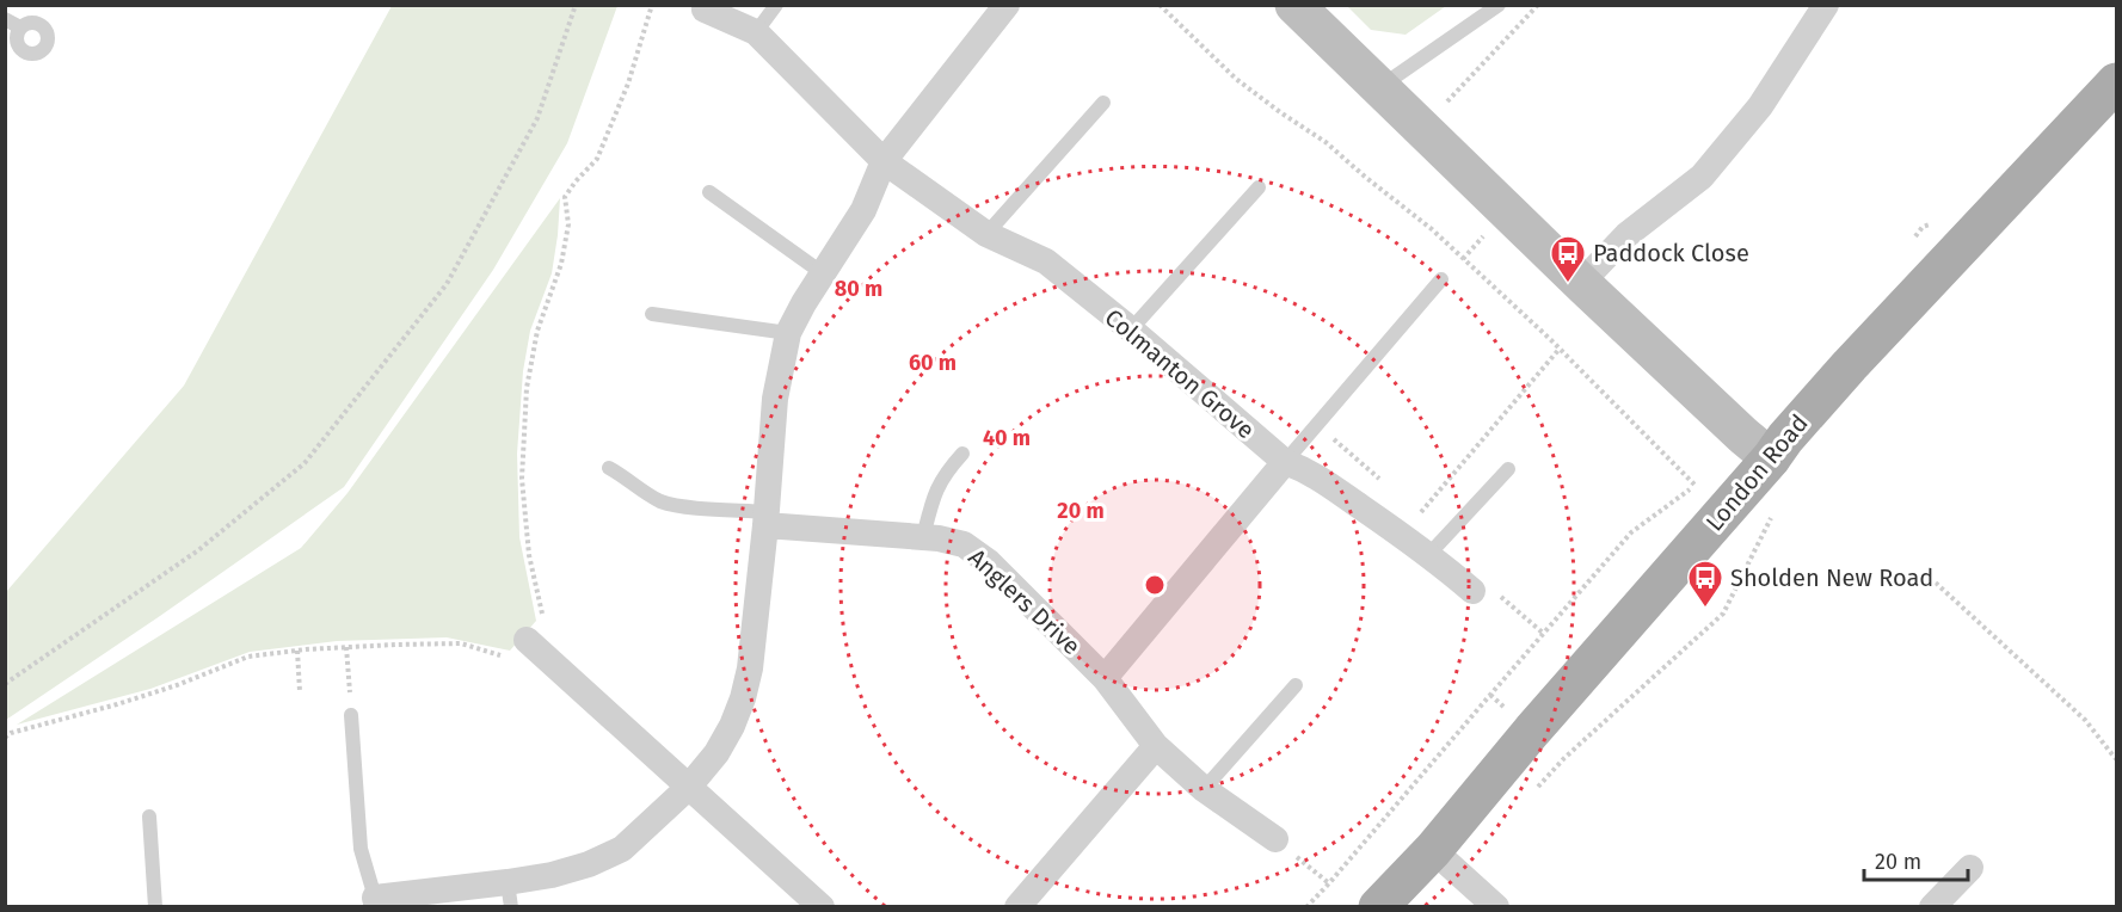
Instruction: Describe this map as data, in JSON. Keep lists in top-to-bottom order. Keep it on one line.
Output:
{"streets":{"main road":["London Road"],"street":["Colmanton Grove","Anglers Drive"]},"places":{"bus stop":["Paddock Close","Sholden New Road"]},"scale_bar":"20 m","rings":["80 m","60 m","40 m","20 m"]}
